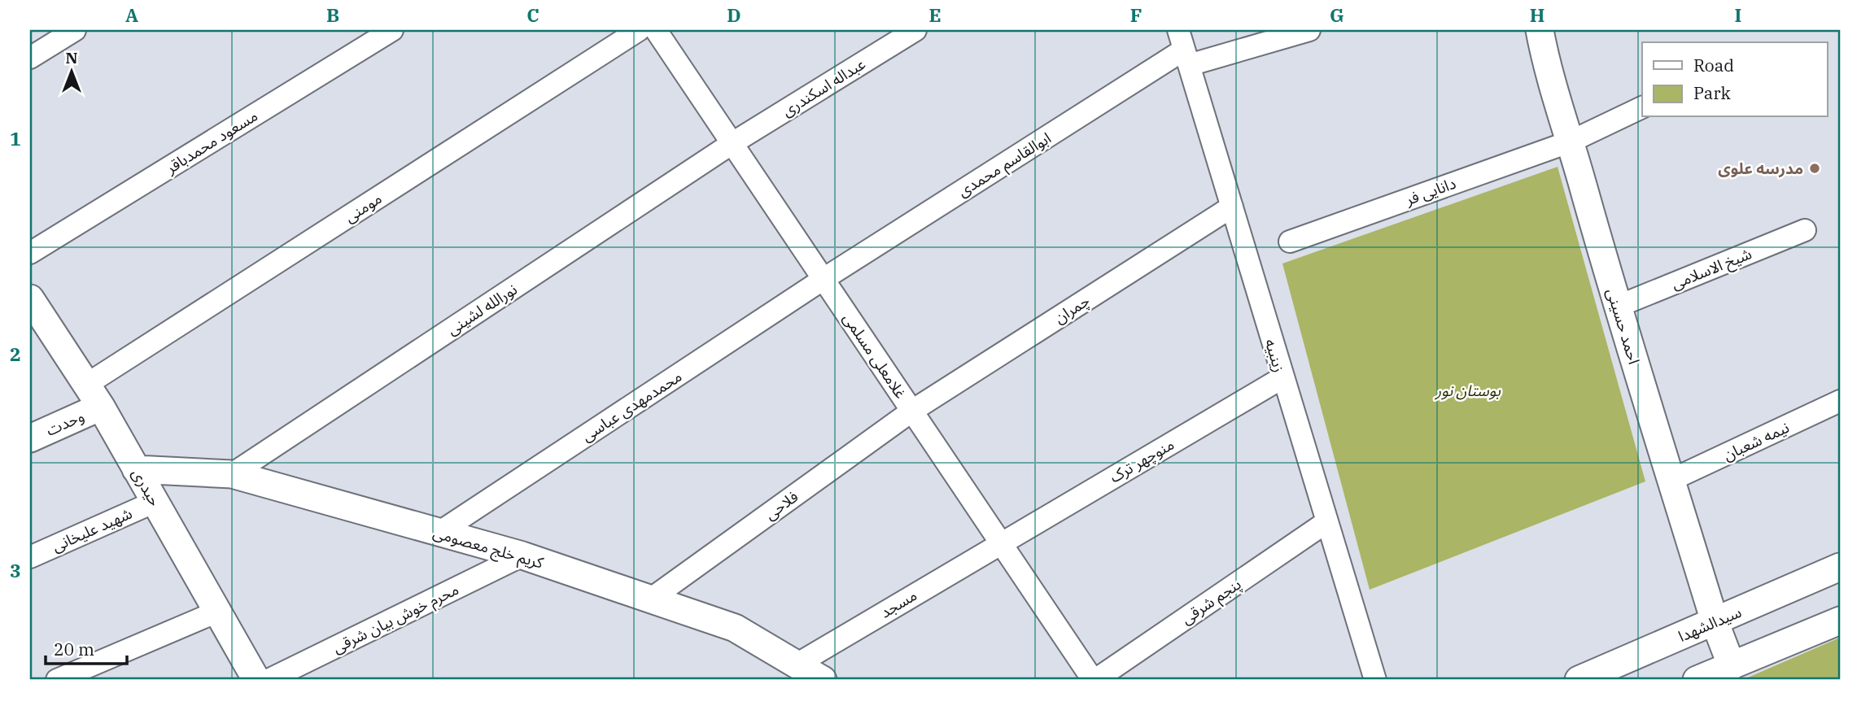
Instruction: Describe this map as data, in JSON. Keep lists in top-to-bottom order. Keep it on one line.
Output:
{"streets":{"street":["عبداله اسکندری","مسعود محمدباقر","ابوالقاسم محمدی","دانایی فر","مومنی","شیخ الاسلامی","نورالله لشینی","چمران","احمد حسینی","غلامعلی مسلمی","زینبیه","محمدمهدی عباسی","وحدت","نیمه شعبان","منوچهر ترک","حیدری","فلاحی","شهید علیخانی","کریم خلج معصومی","پنجم شرقی","مسجد","محرم خوش بیان شرقی","سیدالشهدا"]},"crossings":[["عبداله اسکندری","نورالله لشینی"],["عبداله اسکندری","غلامعلی مسلمی"],["ابوالقاسم محمدی","غلامعلی مسلمی"],["ابوالقاسم محمدی","زینبیه"],["ابوالقاسم محمدی","محمدمهدی عباسی"],["دانایی فر","احمد حسینی"],["مومنی","وحدت"],["مومنی","حیدری"],["شیخ الاسلامی","احمد حسینی"],["نورالله لشینی","غلامعلی مسلمی"],["نورالله لشینی","کریم خلج معصومی"],["چمران","غلامعلی مسلمی"],["چمران","زینبیه"],["چمران","فلاحی"],["احمد حسینی","نیمه شعبان"],["احمد حسینی","سیدالشهدا"],["غلامعلی مسلمی","محمدمهدی عباسی"],["غلامعلی مسلمی","منوچهر ترک"],["غلامعلی مسلمی","فلاحی"],["غلامعلی مسلمی","پنجم شرقی"],["غلامعلی مسلمی","مسجد"],["زینبیه","منوچهر ترک"],["زینبیه","پنجم شرقی"],["محمدمهدی عباسی","کریم خلج معصومی"],["وحدت","حیدری"],["منوچهر ترک","مسجد"],["حیدری","شهید علیخانی"],["حیدری","کریم خلج معصومی"],["فلاحی","کریم خلج معصومی"],["کریم خلج معصومی","مسجد"],["کریم خلج معصومی","محرم خوش بیان شرقی"]],"parks":["بوستان نور"],"places":["مدرسه علوی"],"legend":["Road","Park"],"scale_bar":"20 m","north":"top","grid":{"columns":["A","B","C","D","E","F","G","H","I"],"rows":["1","2","3"]}}
